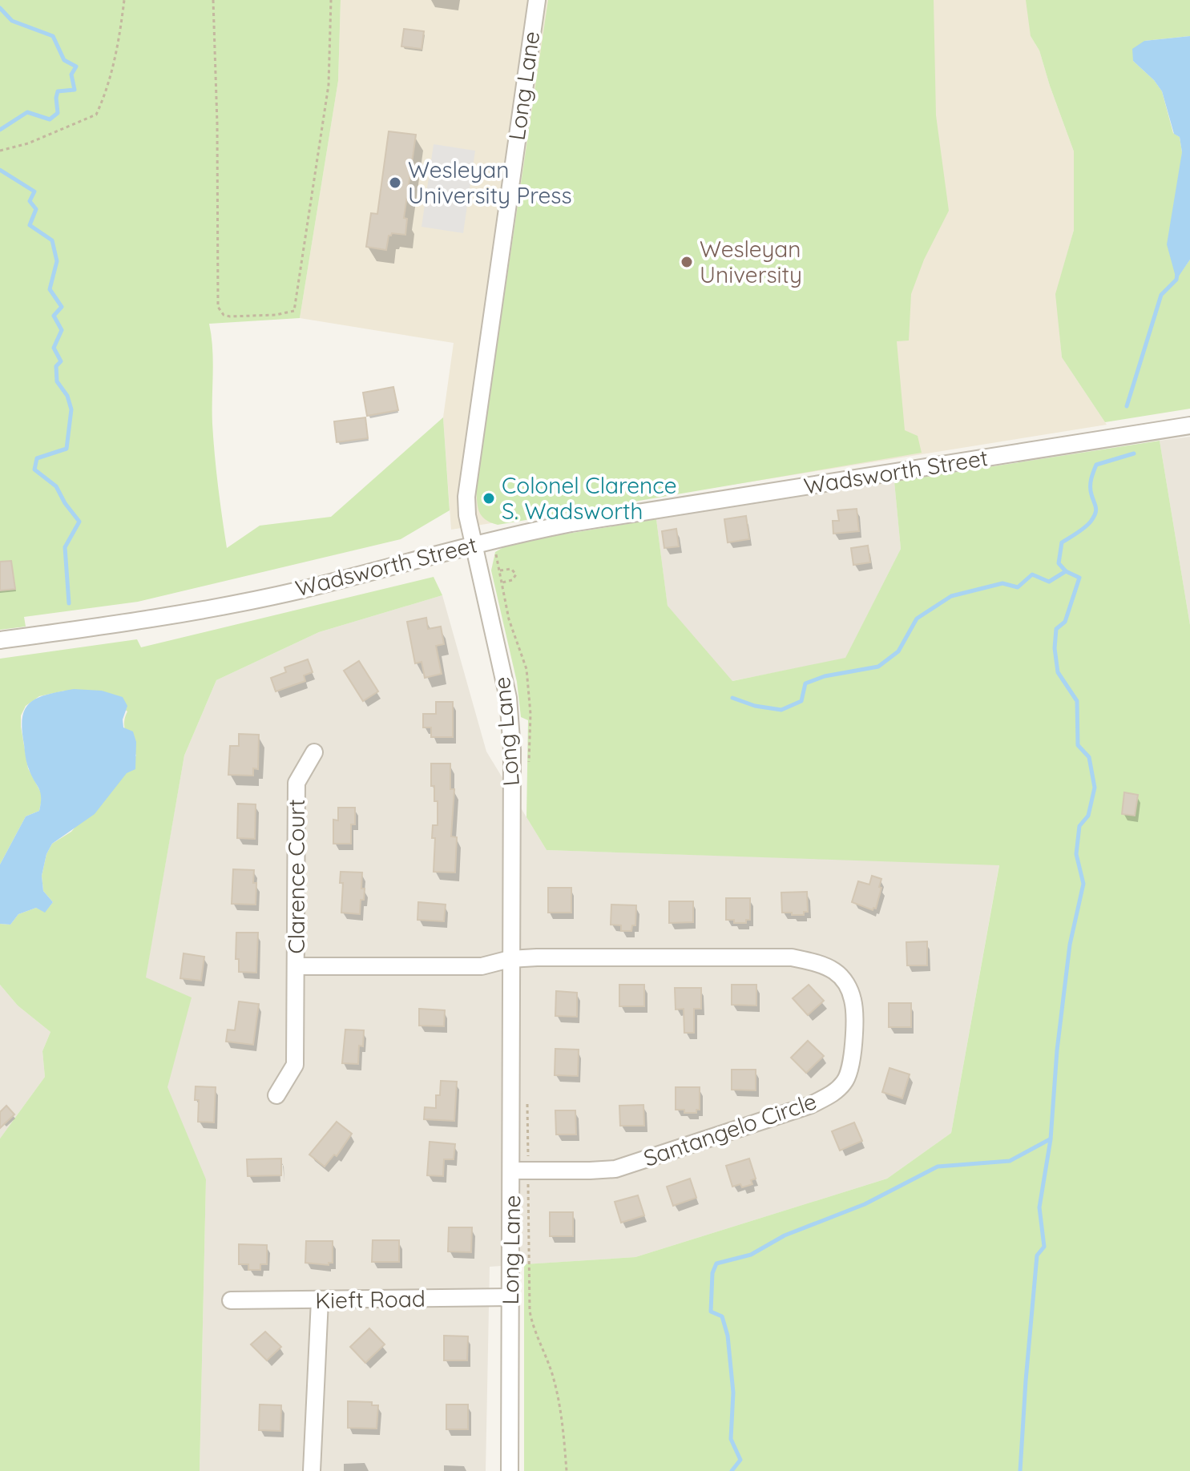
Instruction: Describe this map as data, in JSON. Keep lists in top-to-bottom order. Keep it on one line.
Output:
{"streets":{"street":["Long Lane","Wadsworth Street","Clarence Court","Santangelo Circle","Kieft Road"]},"crossings":[["Long Lane","Wadsworth Street"],["Long Lane","Clarence Court"],["Long Lane","Santangelo Circle"],["Long Lane","Kieft Road"],["Clarence Court","Santangelo Circle"]],"places":["Wesleyan University Press","Wesleyan University","Colonel Clarence S. Wadsworth"]}
